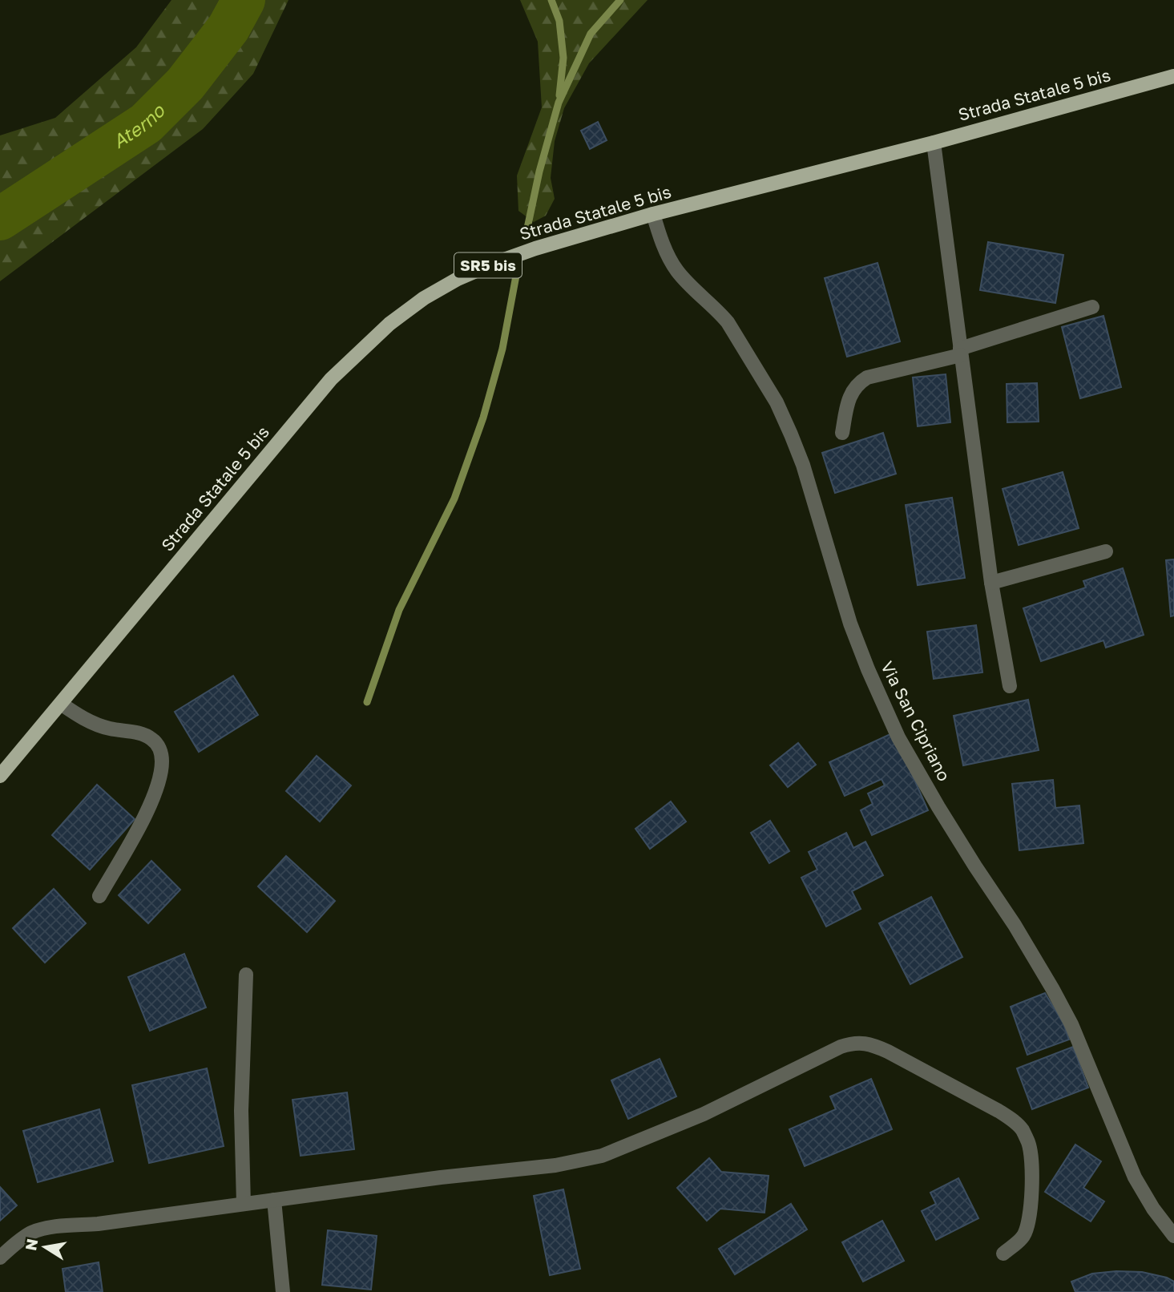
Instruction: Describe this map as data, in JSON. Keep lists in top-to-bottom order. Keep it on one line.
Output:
{"streets":{"main road":["Strada Statale 5 bis","SR5 bis"],"street":["Via San Cipriano"]},"crossings":[["Strada Statale 5 bis","Via San Cipriano"]],"water":["Aterno"],"north":"left"}
